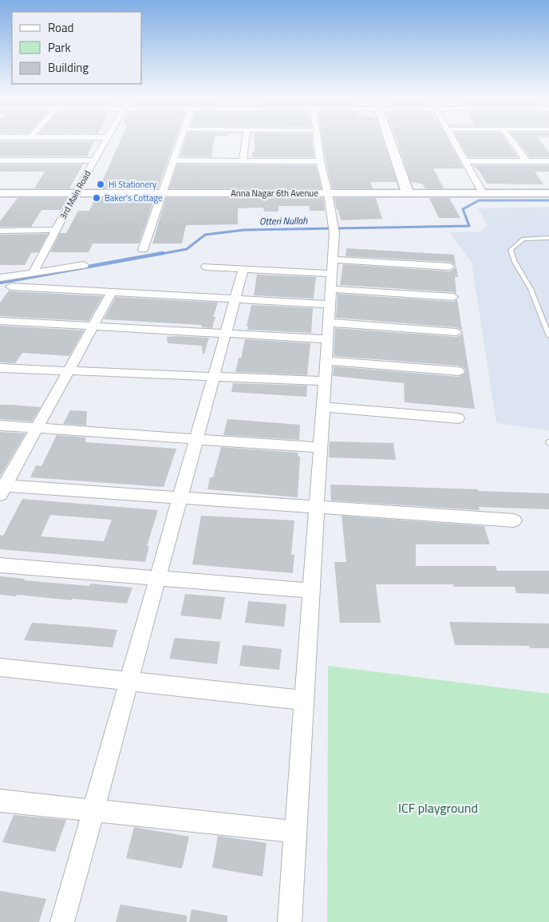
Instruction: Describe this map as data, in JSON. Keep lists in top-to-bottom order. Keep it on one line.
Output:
{"streets":{"street":["Anna Nagar 6th Avenue","3rd Main Road"]},"crossings":[["Anna Nagar 6th Avenue","3rd Main Road"]],"water":["Otteri Nullah"],"parks":["ICF playground"],"places":["Hi Stationery","Baker's Cottage"],"legend":["Road","Park","Building"]}
